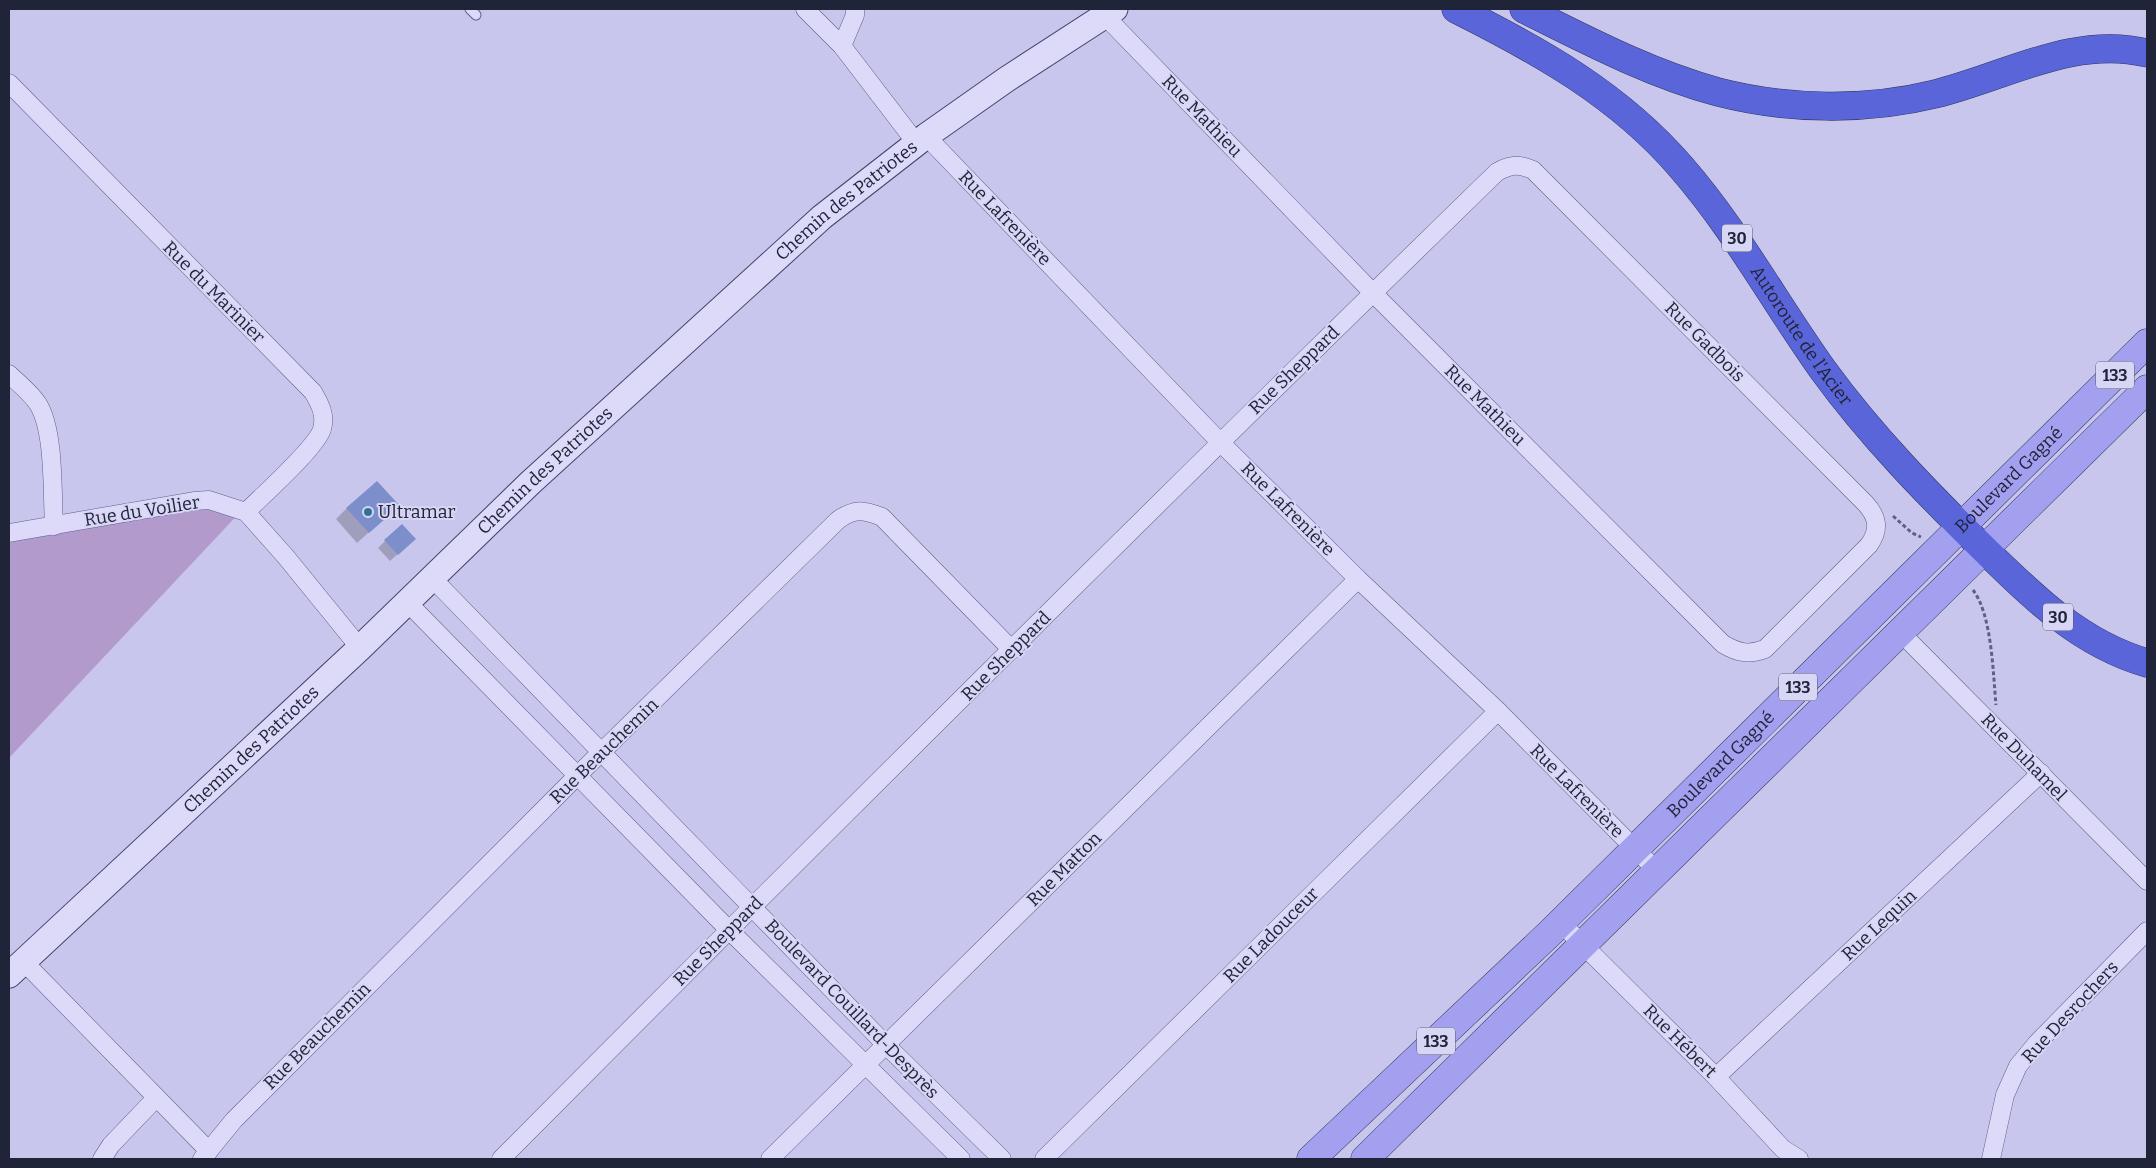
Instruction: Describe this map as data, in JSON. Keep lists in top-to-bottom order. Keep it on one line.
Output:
{"streets":{"highway":["30","Autoroute de l'Acier"],"main road":["133","Boulevard Gagné"],"street":["Rue Mathieu","Chemin des Patriotes","Rue Lafrenière","Rue du Marinier","Rue Gadbois","Rue Sheppard","Rue du Voilier","Rue Beauchemin","Rue Duhamel","Rue Matton","Rue Lequin","Rue Ladouceur","Boulevard Couillard-Desprès","Rue Desrochers","Rue Hébert"]},"crossings":[["Rue Mathieu","Chemin des Patriotes"],["Rue Mathieu","Rue Gadbois"],["Rue Mathieu","Rue Sheppard"],["Chemin des Patriotes","Rue Lafrenière"],["Chemin des Patriotes","Rue Beauchemin"],["Chemin des Patriotes","Boulevard Couillard-Desprès"],["Rue Lafrenière","Rue Sheppard"],["Rue Lafrenière","Boulevard Gagné"],["Rue Lafrenière","Rue Matton"],["Rue Lafrenière","Rue Ladouceur"],["Rue du Marinier","Rue du Voilier"],["Autoroute de l'Acier","Boulevard Gagné"],["Rue Gadbois","Rue Sheppard"],["Rue Sheppard","Rue Beauchemin"],["Rue Sheppard","Boulevard Couillard-Desprès"],["Boulevard Gagné","Rue Duhamel"],["Boulevard Gagné","Rue Hébert"],["Rue Beauchemin","Boulevard Couillard-Desprès"],["Rue Duhamel","Rue Lequin"],["Rue Matton","Boulevard Couillard-Desprès"],["Rue Lequin","Rue Hébert"]],"places":["Ultramar"]}
